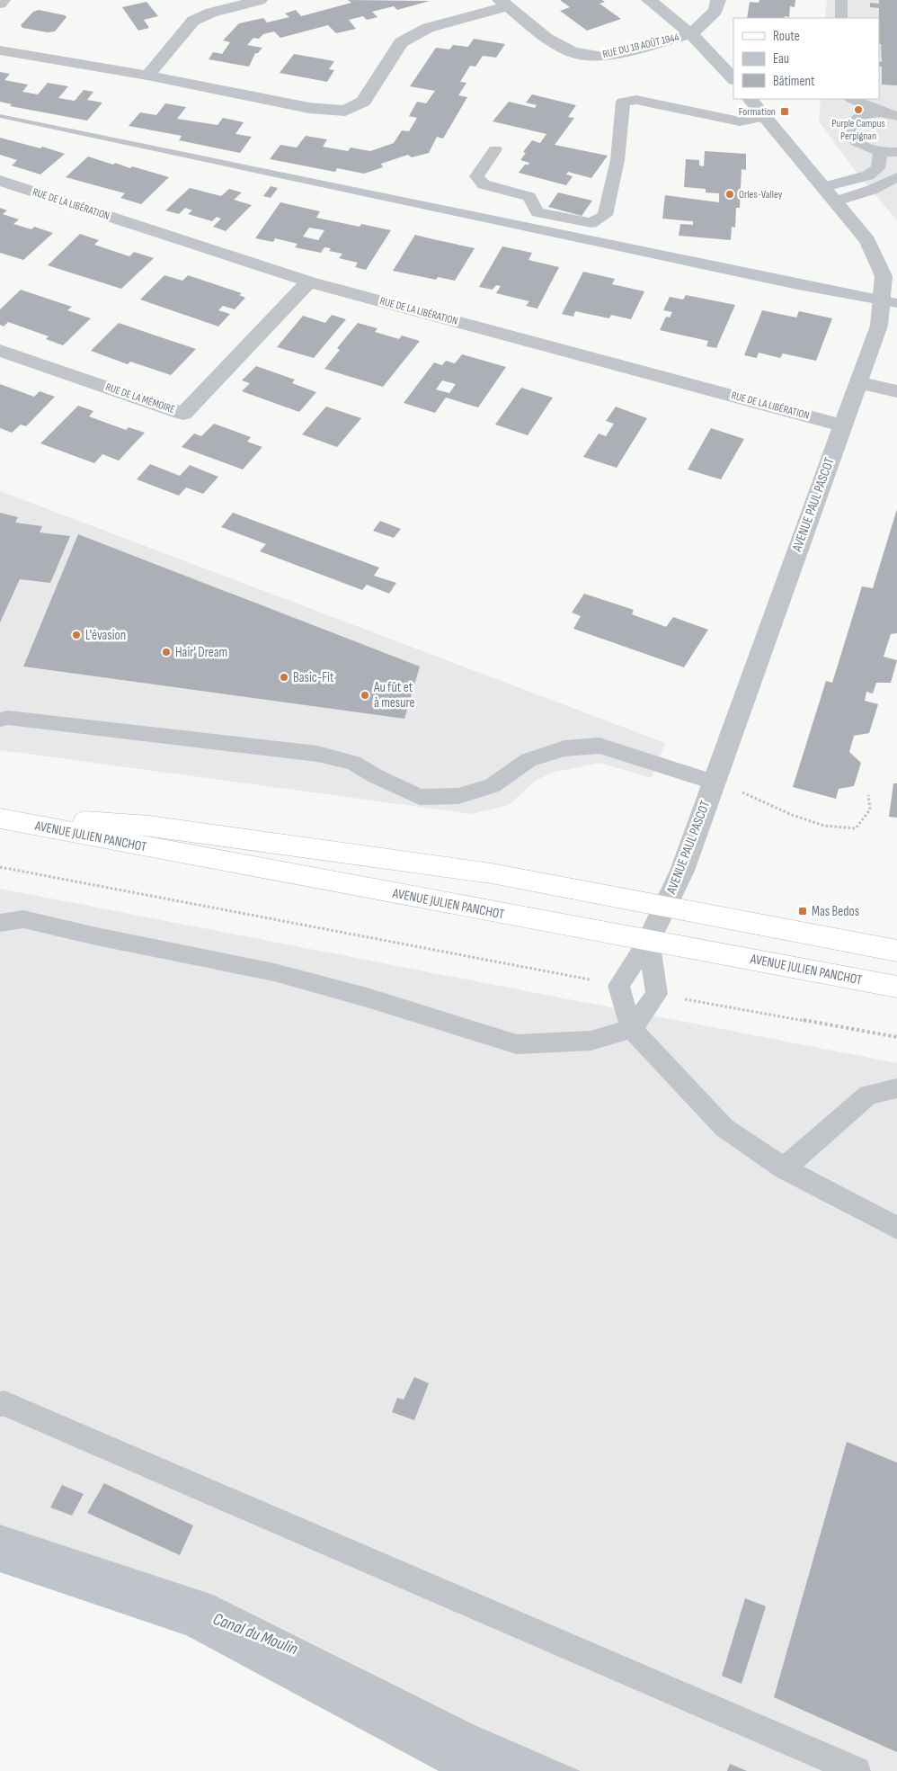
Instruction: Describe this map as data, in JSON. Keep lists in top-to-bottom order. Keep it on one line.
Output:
{"streets":{"main road":["AVENUE JULIEN PANCHOT"],"street":["RUE DU 19 AOÛT 1944","RUE DE LA LIBÉRATION","RUE DE LA MÉMOIRE","AVENUE PAUL PASCOT"]},"crossings":[["RUE DE LA LIBÉRATION","RUE DE LA MÉMOIRE"],["RUE DE LA LIBÉRATION","AVENUE PAUL PASCOT"],["AVENUE PAUL PASCOT","AVENUE JULIEN PANCHOT"]],"water":["Canal du Moulin"],"places":{"other":["Purple Campus Perpignan","Orles-Valley","L'évasion","Hair' Dream","Basic-Fit","Au fût et à mesure"],"transit":["Formation","Mas Bedos"]},"legend":["Route","Eau","Bâtiment"]}
